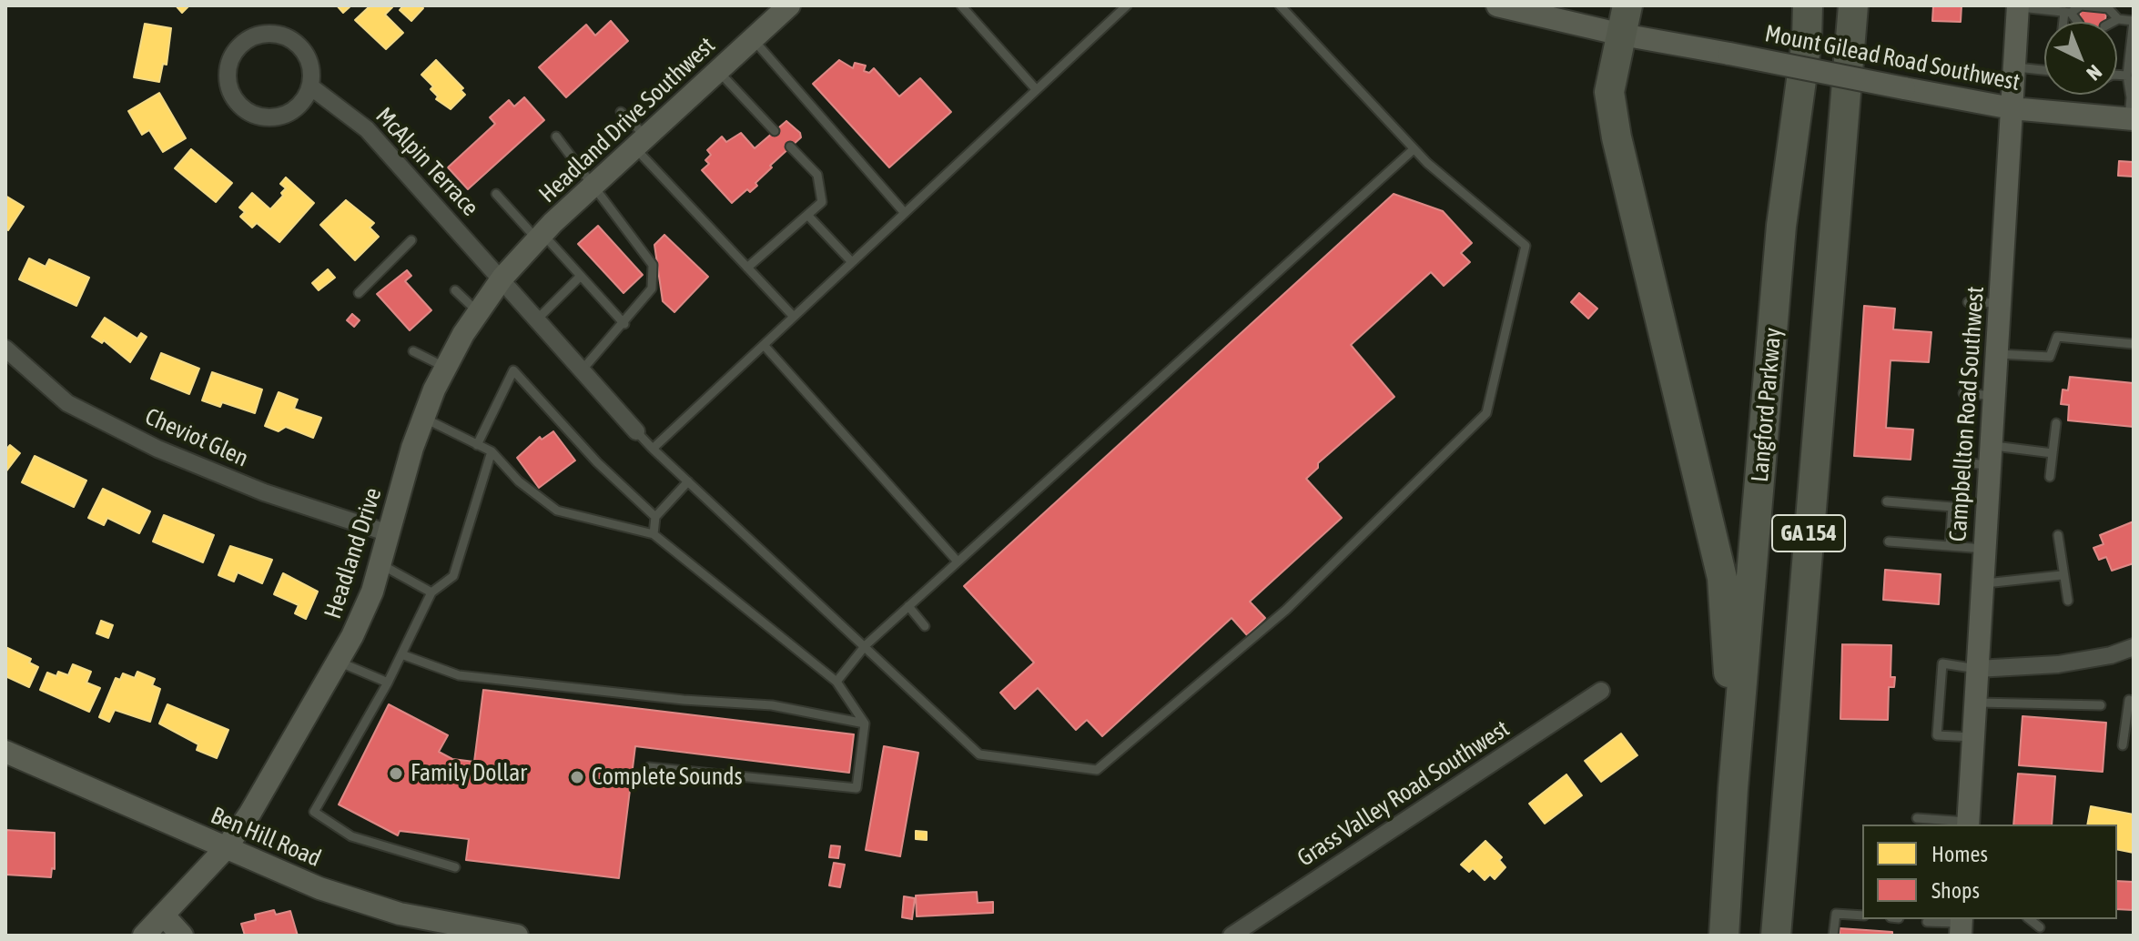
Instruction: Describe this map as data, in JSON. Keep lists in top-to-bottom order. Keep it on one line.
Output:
{"streets":{"highway":["Langford Parkway","GA 154"],"main road":["Mount Gilead Road Southwest","Headland Drive Southwest","Campbellton Road Southwest","Headland Drive","Ben Hill Road"],"street":["McAlpin Terrace","Cheviot Glen","Grass Valley Road Southwest"]},"crossings":[["Mount Gilead Road Southwest","Campbellton Road Southwest"],["Headland Drive Southwest","Headland Drive"],["McAlpin Terrace","Headland Drive"],["Cheviot Glen","Headland Drive"],["Headland Drive","Ben Hill Road"]],"places":["Family Dollar","Complete Sounds"],"legend":["Homes","Shops"],"north":"bottom right"}
